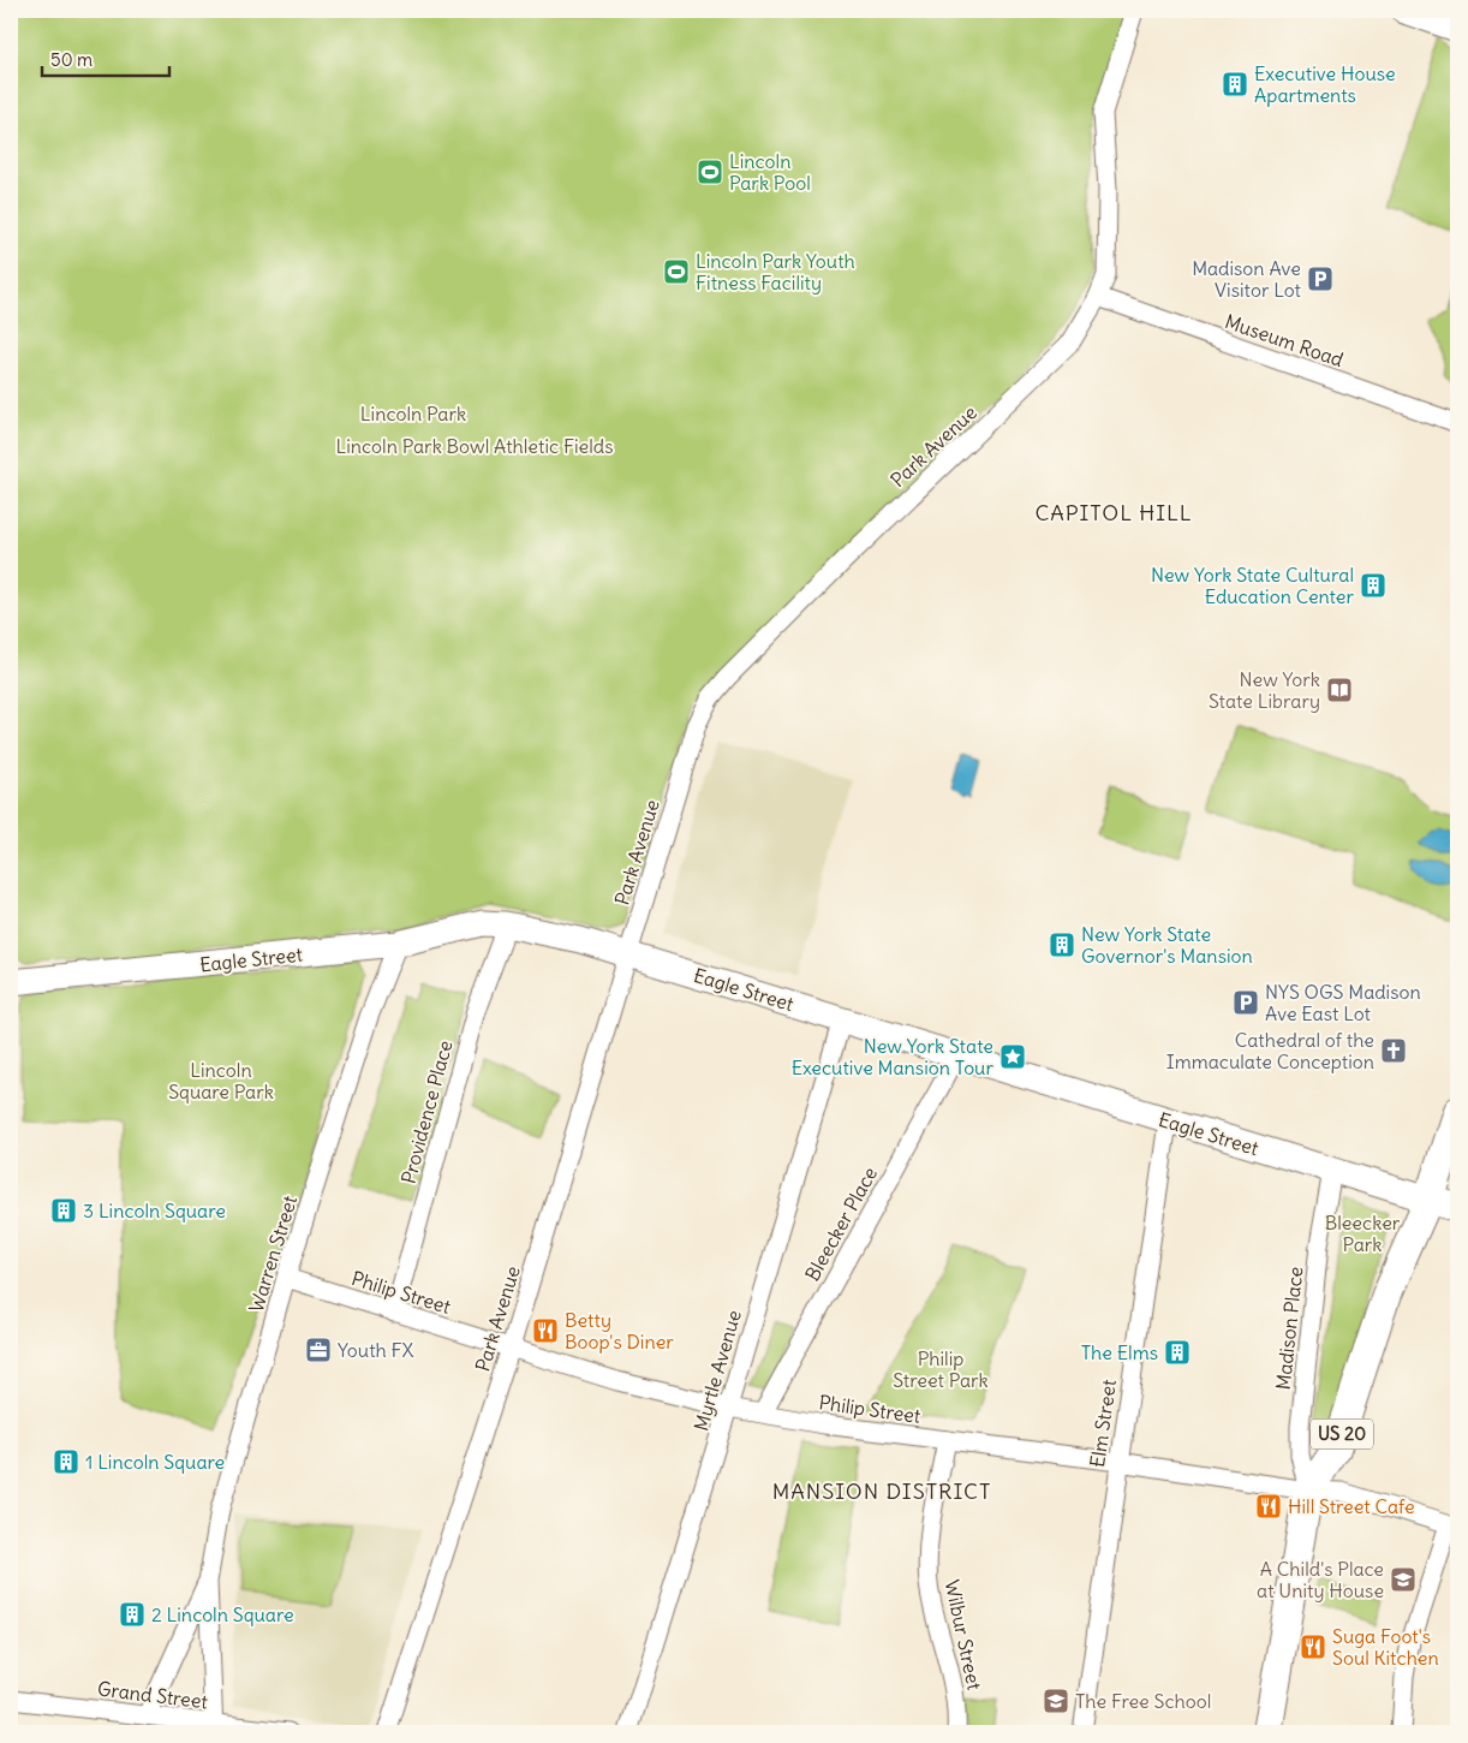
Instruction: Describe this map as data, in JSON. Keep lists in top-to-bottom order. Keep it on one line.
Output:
{"streets":{"main road":["Eagle Street","US 20"],"street":["Museum Road","Park Avenue","Providence Place","Bleecker Place","Warren Street","Philip Street","Madison Place","Myrtle Avenue","Elm Street","Wilbur Street","Grand Street"]},"crossings":[["Museum Road","Park Avenue"],["Park Avenue","Eagle Street"],["Park Avenue","Philip Street"],["Eagle Street","Providence Place"],["Eagle Street","Bleecker Place"],["Eagle Street","Warren Street"],["Eagle Street","Madison Place"],["Eagle Street","Myrtle Avenue"],["Eagle Street","Elm Street"],["Eagle Street","US 20"],["Providence Place","Philip Street"],["Bleecker Place","Philip Street"],["Warren Street","Philip Street"],["Warren Street","Grand Street"],["Philip Street","Madison Place"],["Philip Street","Myrtle Avenue"],["Philip Street","Elm Street"],["Philip Street","US 20"],["Philip Street","Wilbur Street"],["Madison Place","US 20"]],"districts":["CAPITOL HILL","MANSION DISTRICT"],"parks":["Lincoln Park","Lincoln Park Bowl Athletic Fields","Lincoln Square Park","Bleecker Park","Philip Street Park"],"places":{"building":["Executive House Apartments","New York State Cultural Education Center","New York State Governor's Mansion","3 Lincoln Square","The Elms","1 Lincoln Square","2 Lincoln Square"],"sports":["Lincoln Park Pool","Lincoln Park Youth Fitness Facility"],"parking":["Madison Ave Visitor Lot","NYS OGS Madison Ave East Lot"],"library":["New York State Library"],"church":["Cathedral of the Immaculate Conception"],"place":["New York State Executive Mansion Tour"],"restaurant":["Betty Boop's Diner","Hill Street Cafe","Suga Foot's Soul Kitchen"],"office":["Youth FX"],"school or university":["A Child's Place at Unity House","The Free School"]},"scale_bar":"50 m"}
